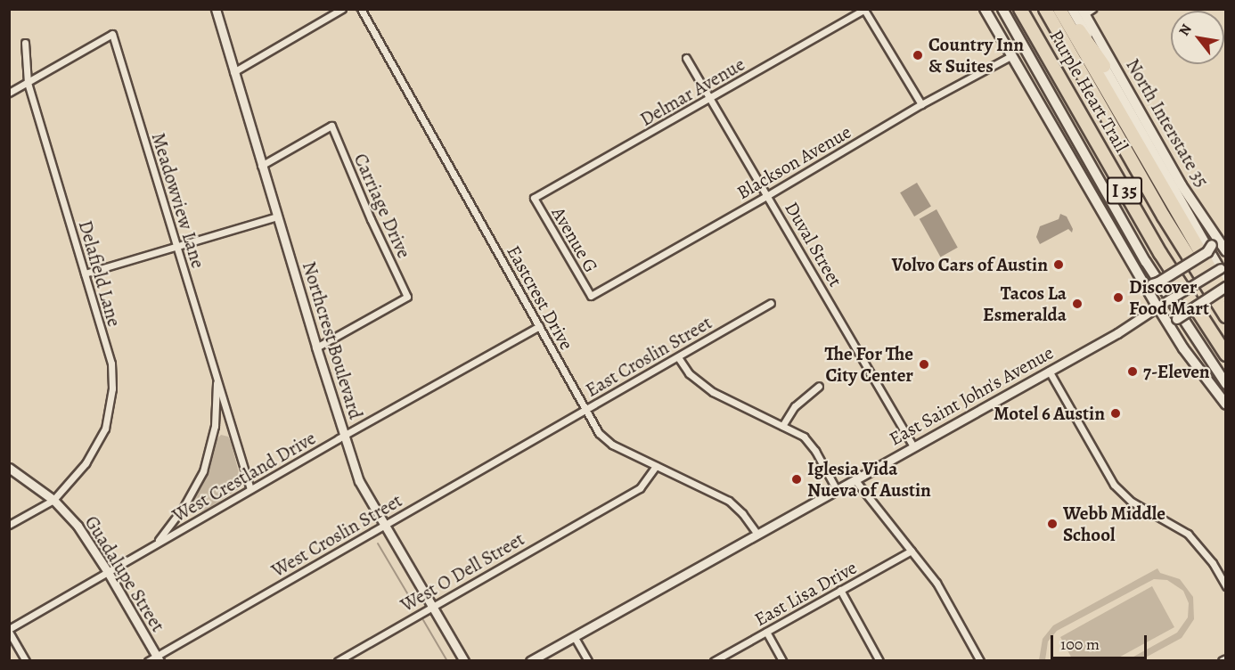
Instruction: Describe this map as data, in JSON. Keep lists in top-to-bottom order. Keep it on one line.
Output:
{"streets":{"highway":["Purple Heart Trail","I 35"],"main road":["North Interstate 35"],"street":["Delmar Avenue","Blackson Avenue","Meadowview Lane","Carriage Drive","Avenue G","Duval Street","Delafield Lane","Eastcrest Drive","Northcrest Boulevard","East Croslin Street","East Saint John's Avenue","West Crestland Drive","West Croslin Street","West O Dell Street","Guadalupe Street","East Lisa Drive"]},"crossings":[["Delmar Avenue","Avenue G"],["Delmar Avenue","Duval Street"],["Blackson Avenue","Avenue G"],["Blackson Avenue","Duval Street"],["Meadowview Lane","Delafield Lane"],["Meadowview Lane","West Crestland Drive"],["Carriage Drive","Northcrest Boulevard"],["Duval Street","East Saint John's Avenue"],["Delafield Lane","Guadalupe Street"],["Eastcrest Drive","East Croslin Street"],["Eastcrest Drive","East Saint John's Avenue"],["Eastcrest Drive","West Crestland Drive"],["Eastcrest Drive","West O Dell Street"],["Northcrest Boulevard","West Crestland Drive"],["Northcrest Boulevard","West Croslin Street"],["Northcrest Boulevard","West O Dell Street"],["East Croslin Street","West Croslin Street"],["West Crestland Drive","Guadalupe Street"],["West Croslin Street","Guadalupe Street"]],"places":["Country Inn & Suites","Volvo Cars of Austin","Discover Food Mart","Tacos La Esmeralda","The For The City Center","7-Eleven","Motel 6 Austin","Iglesia Vida Nueva of Austin","Webb Middle School"],"scale_bar":"100 m","north":"top left"}
